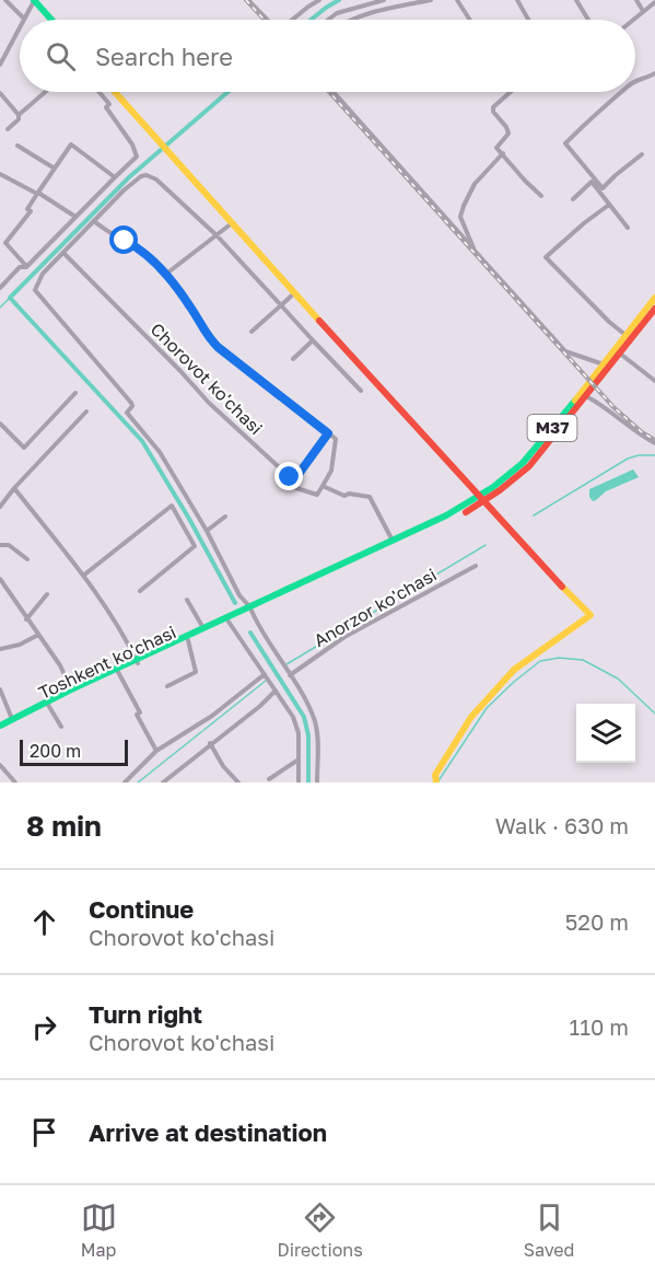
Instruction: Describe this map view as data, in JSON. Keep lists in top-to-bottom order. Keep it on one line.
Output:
{"streets":{"main road":["M37","Toshkent ko'chasi"],"street":["Chorovot ko'chasi","Anorzor ko'chasi"]},"crossings":[["M37","Toshkent ko'chasi"]],"scale_bar":"200 m","page":{"search":"Search here","scale":"200 m","heading":["8 min","Walk · 630 m"],"list":[["Continue","Chorovot ko'chasi","520 m"],["Turn right","Chorovot ko'chasi","110 m"],"Arrive at destination"],"nav":["Map","Directions","Saved"]}}
